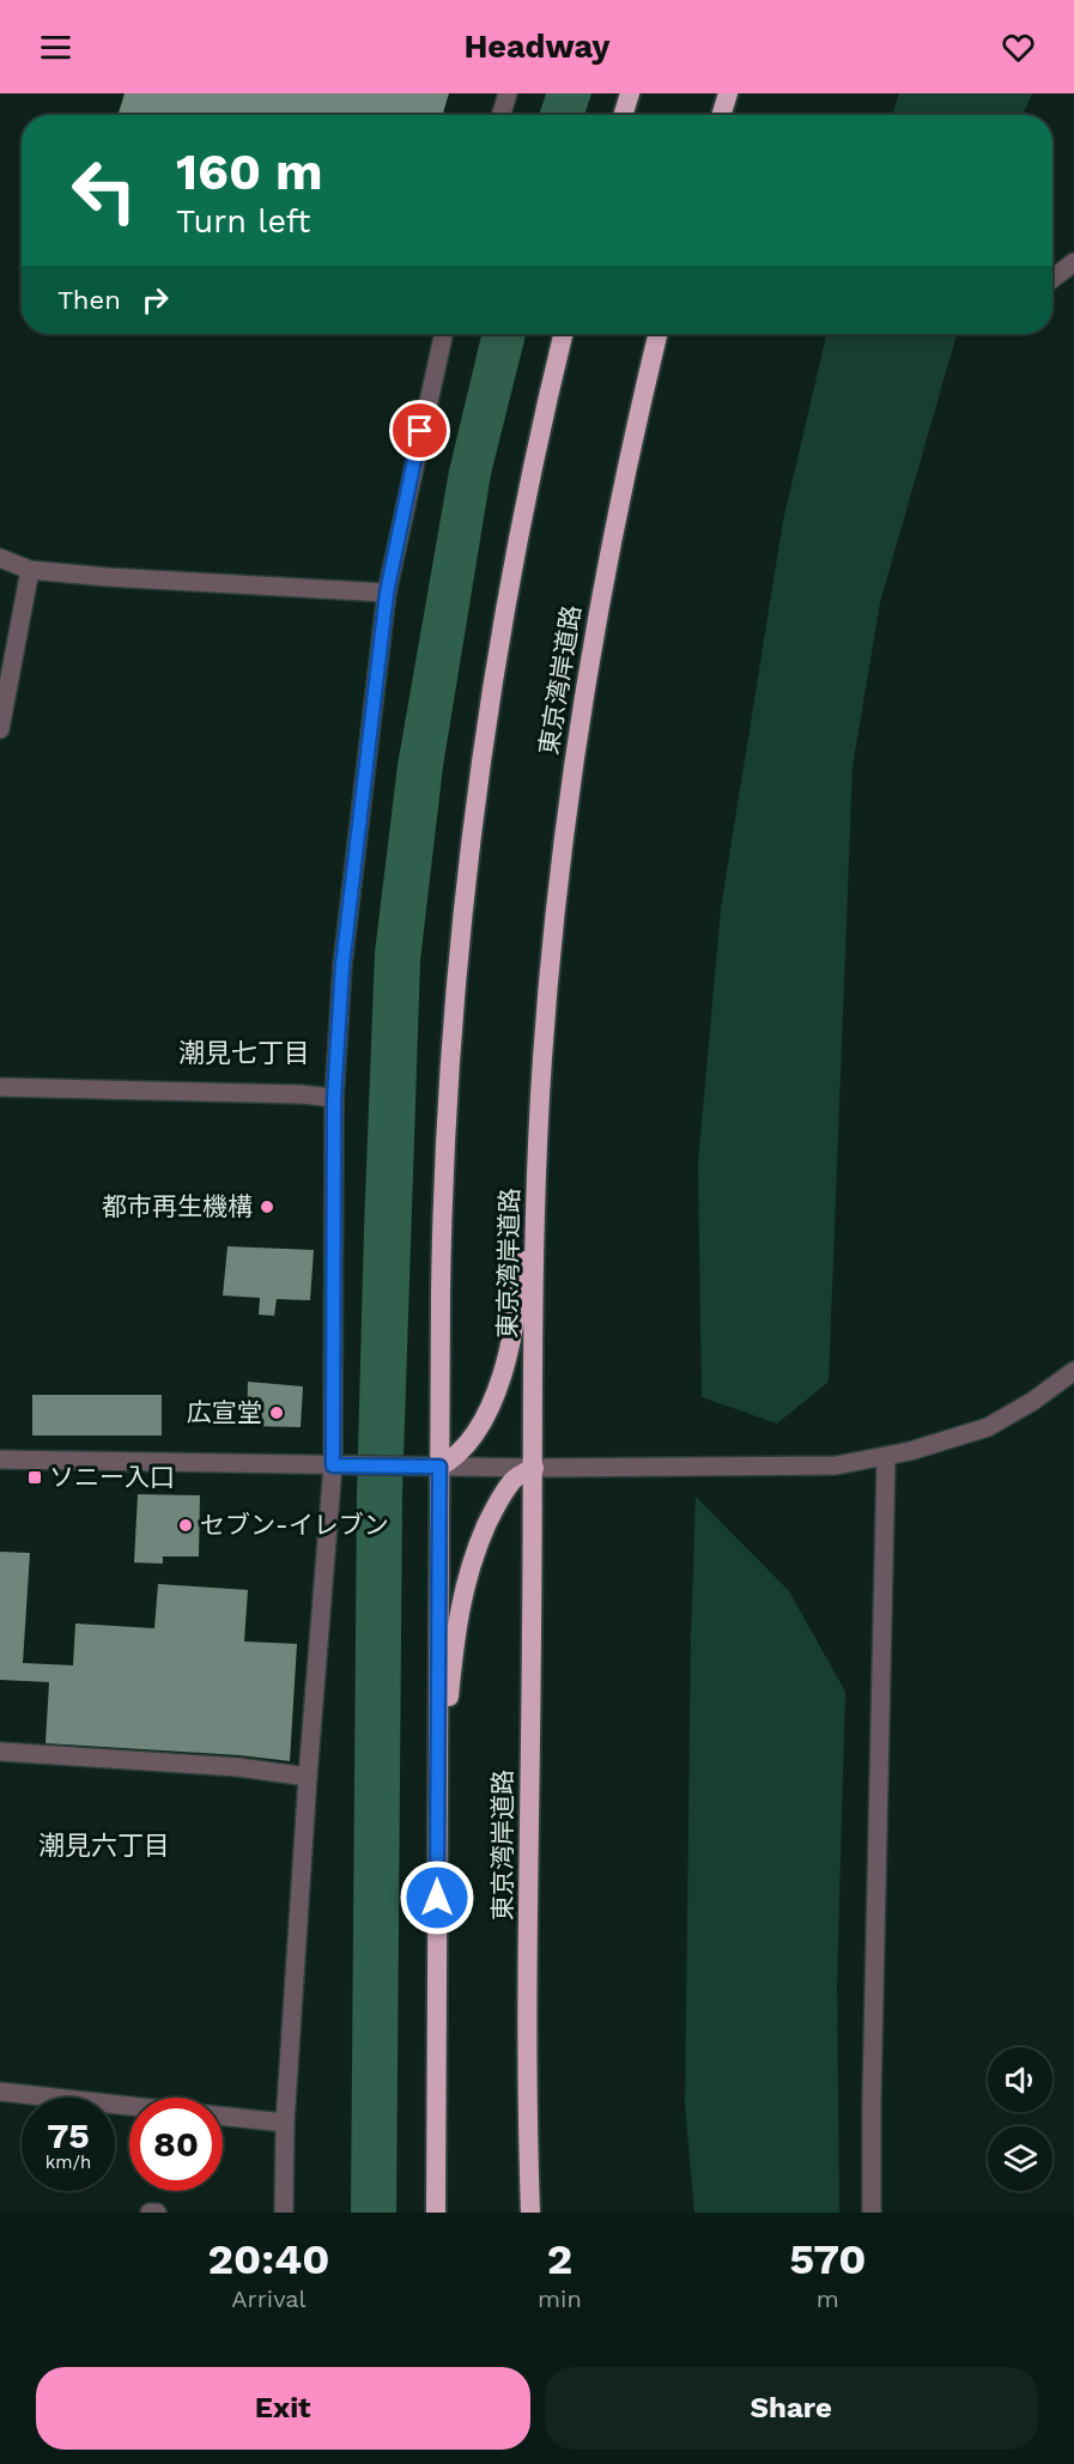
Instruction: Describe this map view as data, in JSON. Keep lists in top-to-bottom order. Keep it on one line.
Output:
{"streets":{"highway":["東京湾岸道路"]},"districts":["潮見七丁目","潮見六丁目"],"places":{"other":["都市再生機構","広宣堂","セブン-イレブン"],"transit":["ソニー入口"]},"page":{"header":"Headway","turn":["160 m","Turn left"],"then":"Then","speed":"75 km/h","limit":"80","eta":["20:40","Arrival","2","min","570","m"],"buttons":["Exit","Share"]}}
